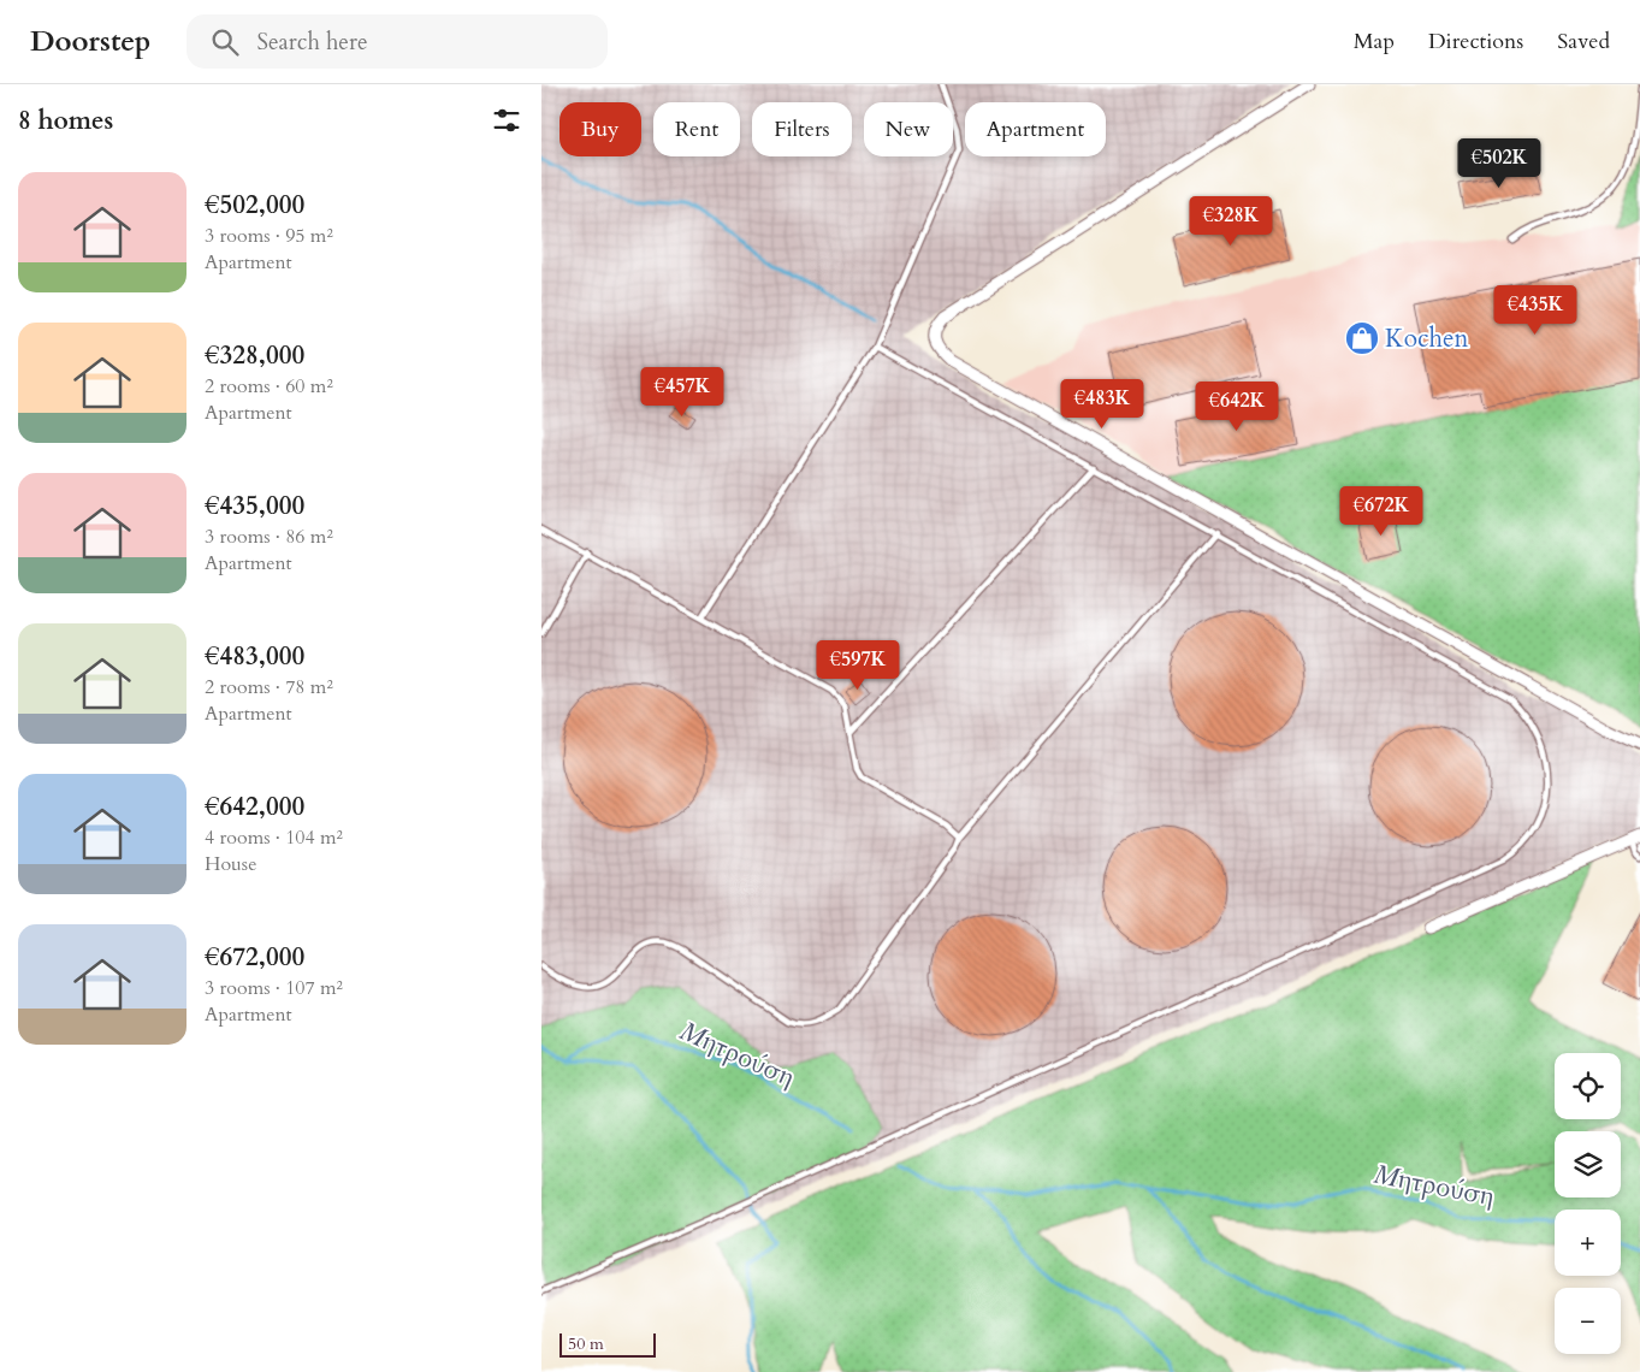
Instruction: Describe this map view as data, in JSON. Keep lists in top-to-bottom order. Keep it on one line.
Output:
{"water":["Μητρούση"],"places":{"shop":["Kochen"]},"scale_bar":"50 m","page":{"header":"Doorstep","search":"Search here","nav":["Map","Directions","Saved"],"heading":"8 homes","chip":["Buy","Rent","Filters","New","Apartment"],"price":["€502K","€328K","€435K","€457K","€483K","€642K","€672K","€597K"],"list":[{"name":"€502,000","note":"3 rooms · 95 m² · Apartment"},{"name":"€328,000","note":"2 rooms · 60 m² · Apartment"},{"name":"€435,000","note":"3 rooms · 86 m² · Apartment"},{"name":"€483,000","note":"2 rooms · 78 m² · Apartment"},{"name":"€642,000","note":"4 rooms · 104 m² · House"},{"name":"€672,000","note":"3 rooms · 107 m² · Apartment"}],"map_buttons":["+","−"],"scale":"50 m"}}
